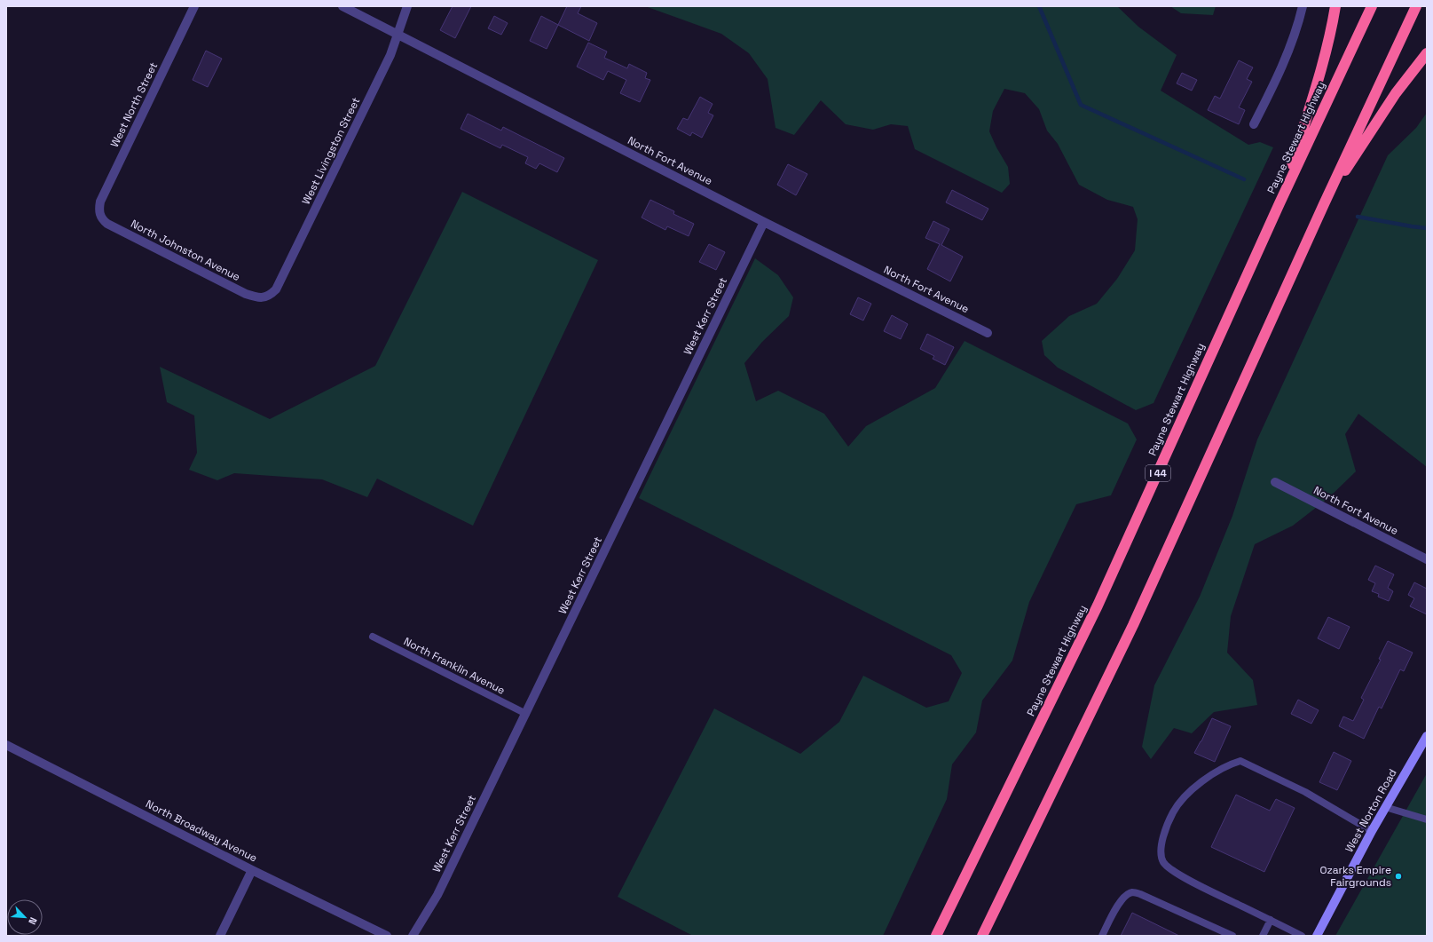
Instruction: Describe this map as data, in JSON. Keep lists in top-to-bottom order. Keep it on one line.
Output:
{"streets":{"highway":["Payne Stewart Highway","I 44"],"main road":["West Norton Road"],"street":["West North Street","West Livingston Street","North Fort Avenue","North Johnston Avenue","West Kerr Street","North Broadway Avenue"],"lane":["North Franklin Avenue"]},"crossings":[["West North Street","North Johnston Avenue"],["West Livingston Street","North Fort Avenue"],["West Livingston Street","North Johnston Avenue"],["North Fort Avenue","West Kerr Street"],["West Kerr Street","North Franklin Avenue"]],"places":["Ozarks Empire Fairgrounds"],"north":"bottom right"}
